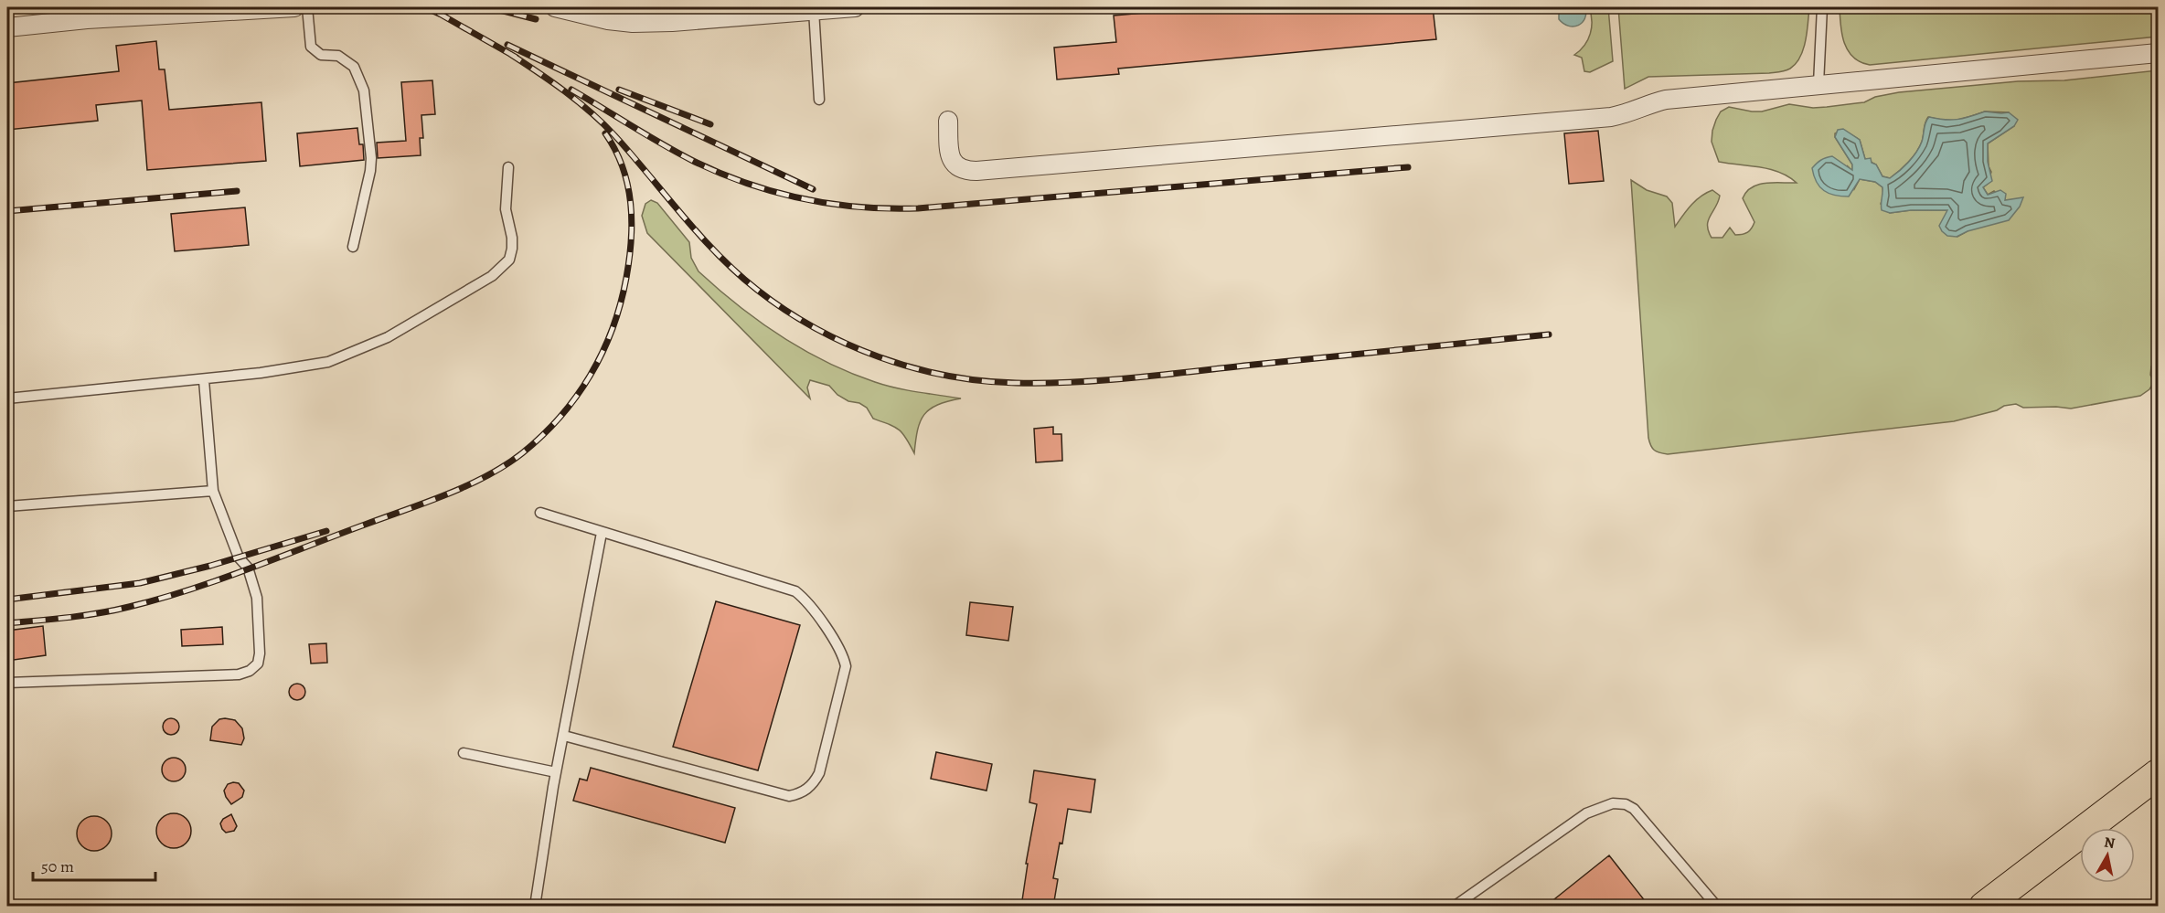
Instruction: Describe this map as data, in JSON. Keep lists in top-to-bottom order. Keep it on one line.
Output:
{"scale_bar":"50 m","north":"top"}
